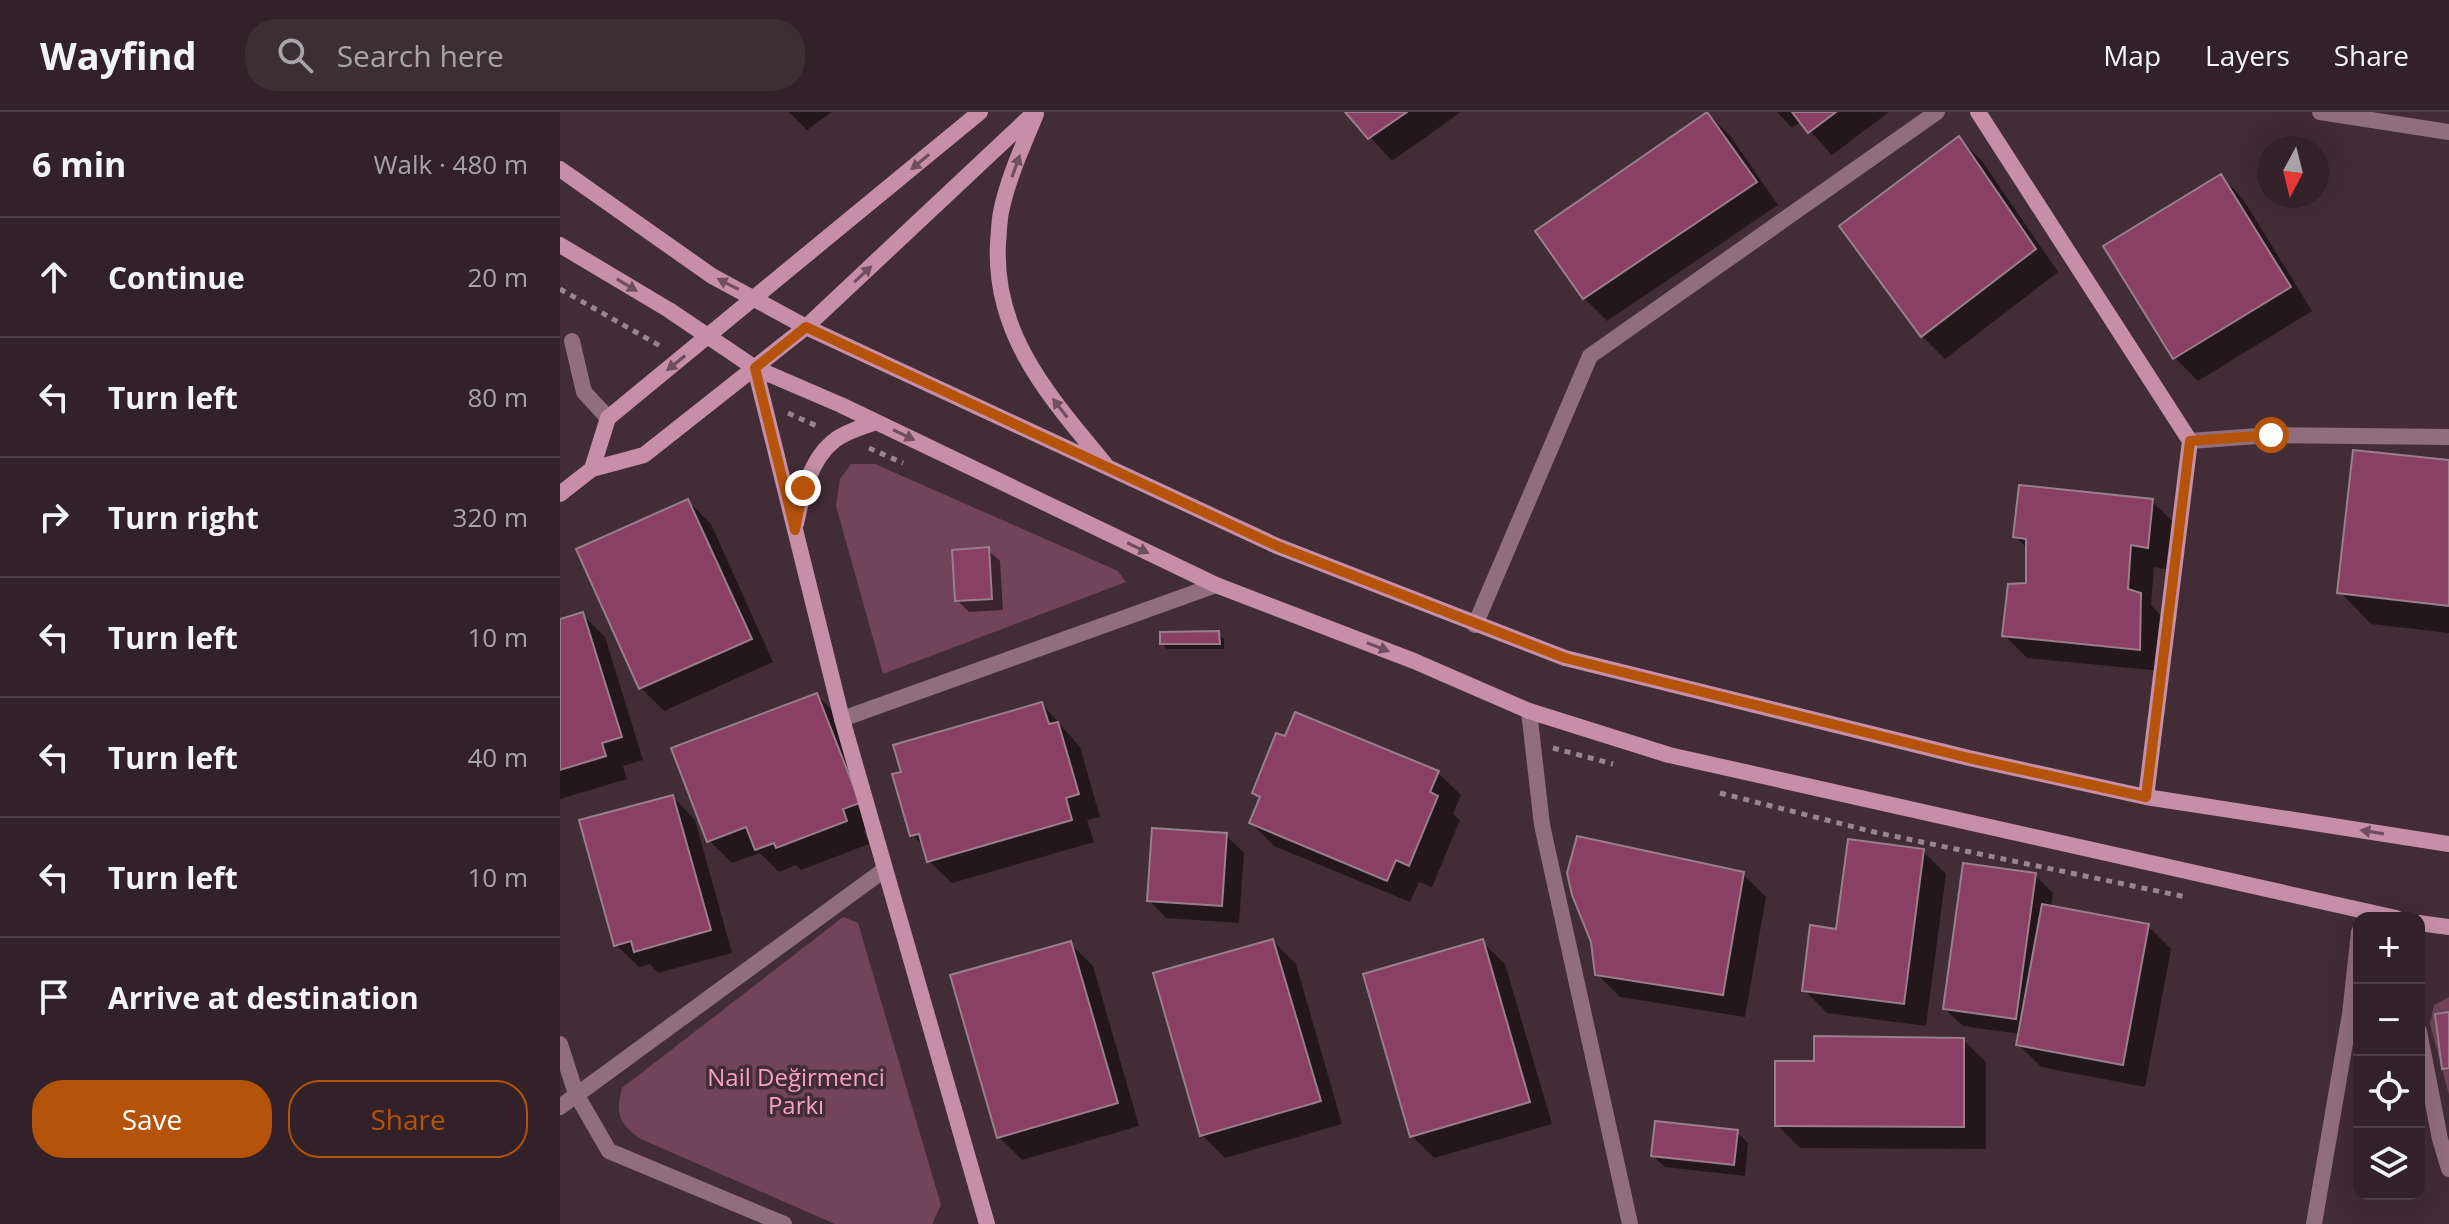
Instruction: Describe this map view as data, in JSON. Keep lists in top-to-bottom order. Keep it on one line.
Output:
{"parks":["Nail Değirmenci Parkı"],"north":"bottom","page":{"header":"Wayfind","search":"Search here","nav":["Map","Layers","Share"],"heading":["6 min","Walk · 480 m"],"list":[["Continue","20 m"],["Turn left","80 m"],["Turn right","320 m"],["Turn left","10 m"],["Turn left","40 m"],["Turn left","10 m"],"Arrive at destination"],"map_buttons":["+","−"],"buttons":["Save","Share"]}}
